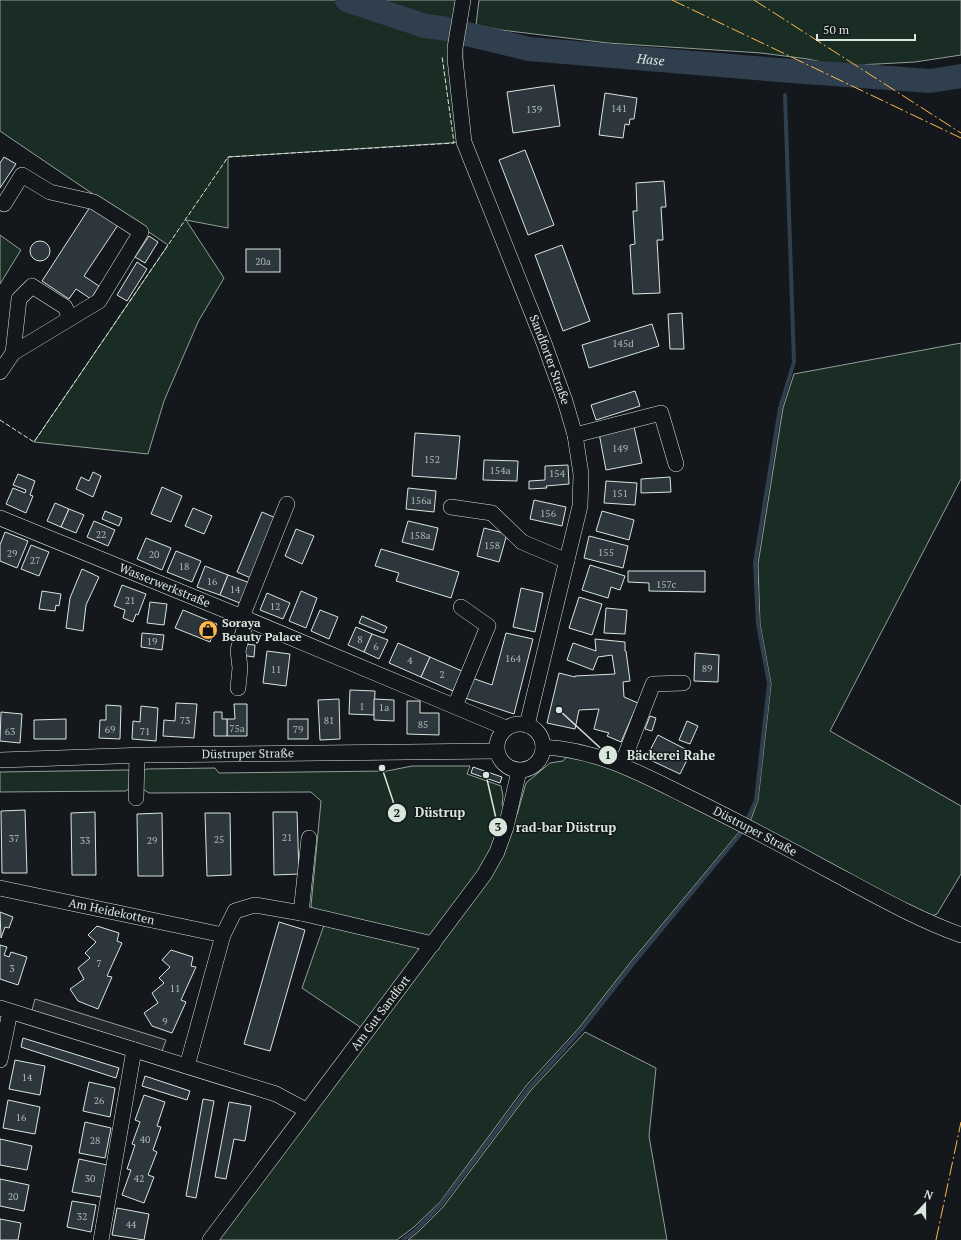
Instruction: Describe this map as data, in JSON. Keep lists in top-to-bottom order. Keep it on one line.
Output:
{"streets":{"street":["Sandforter Straße","Wasserwerkstraße","Düstruper Straße","Am Heidekotten","Am Gut Sandfort"]},"crossings":[["Sandforter Straße","Wasserwerkstraße"],["Sandforter Straße","Düstruper Straße"],["Sandforter Straße","Am Gut Sandfort"],["Wasserwerkstraße","Düstruper Straße"],["Wasserwerkstraße","Am Gut Sandfort"],["Düstruper Straße","Am Gut Sandfort"]],"water":["Hase"],"places":{"shop":["Soraya Beauty Palace"],"other":["Bäckerei Rahe","Düstrup","rad-bar Düstrup"]},"house_numbers":["141","139","20a","145d","149","152","154a","154","151","156a","156","22","158a","158","155","29","20","27","18","16","157c","14","21","12","8","19","6","164","4","89","11","2","1","1a","73","81","85","75a","69","79","63","71","21","37","25","33","29","7","3","11","9","14","26","16","40","28","30","42","20","32","44"],"scale_bar":"50 m","north":"top"}
